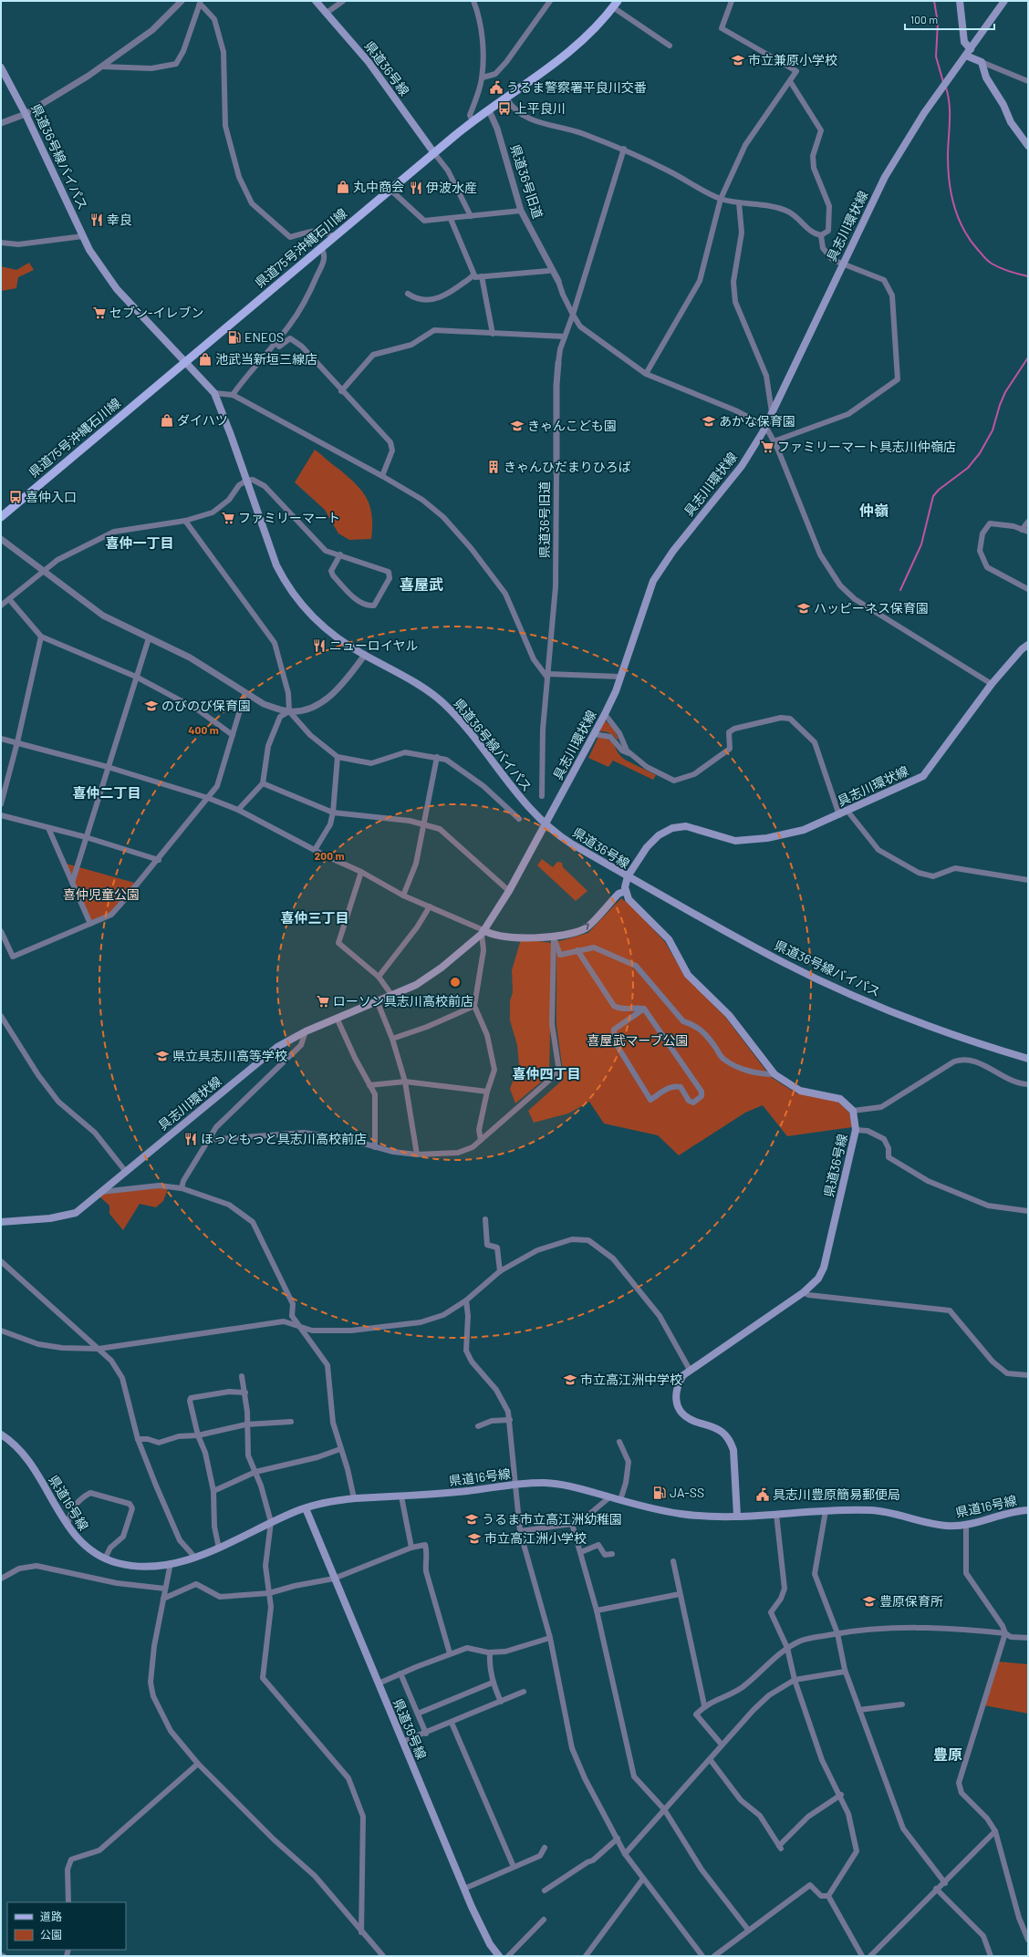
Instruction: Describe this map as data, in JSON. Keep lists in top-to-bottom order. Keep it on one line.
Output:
{"streets":{"main road":["県道36号線","県道36号線バイパス","具志川環状線","県道75号沖縄石川線","県道16号線"],"street":["県道36号旧道"]},"crossings":[["県道36号線","県道36号線バイパス"],["県道36号線","具志川環状線"],["県道36号線","県道75号沖縄石川線"],["県道36号線","県道16号線"],["県道36号線バイパス","具志川環状線"],["県道36号線バイパス","県道75号沖縄石川線"],["県道36号旧道","県道75号沖縄石川線"]],"districts":["仲嶺","喜仲一丁目","喜屋武","喜仲二丁目","喜仲三丁目","喜仲四丁目","豊原"],"parks":["喜仲児童公園","喜屋武マーブ公園"],"places":{"school or university":["市立兼原小学校","あかな保育園","きゃんこども園","ハッピーネス保育園","のびのび保育園","県立具志川高等学校","市立高江洲中学校","うるま市立高江洲幼稚園","市立高江洲小学校","豊原保育所"],"public building":["うるま警察署平良川交番","具志川豊原簡易郵便局"],"bus stop":["上平良川","喜仲入口"],"shop":["丸中商会","池武当新垣三線店","ダイハツ"],"restaurant":["伊波水産","幸良","ニューロイヤル","ほっともっと具志川高校前店"],"supermarket":["セブン-イレブン","ファミリーマート具志川仲嶺店","ファミリーマート","ローソン具志川高校前店"],"fuel station":["ENEOS","JA-SS"],"building":["きゃんひだまりひろば"]},"legend":["道路","公園"],"scale_bar":"100 m","rings":["400 m","200 m"]}
